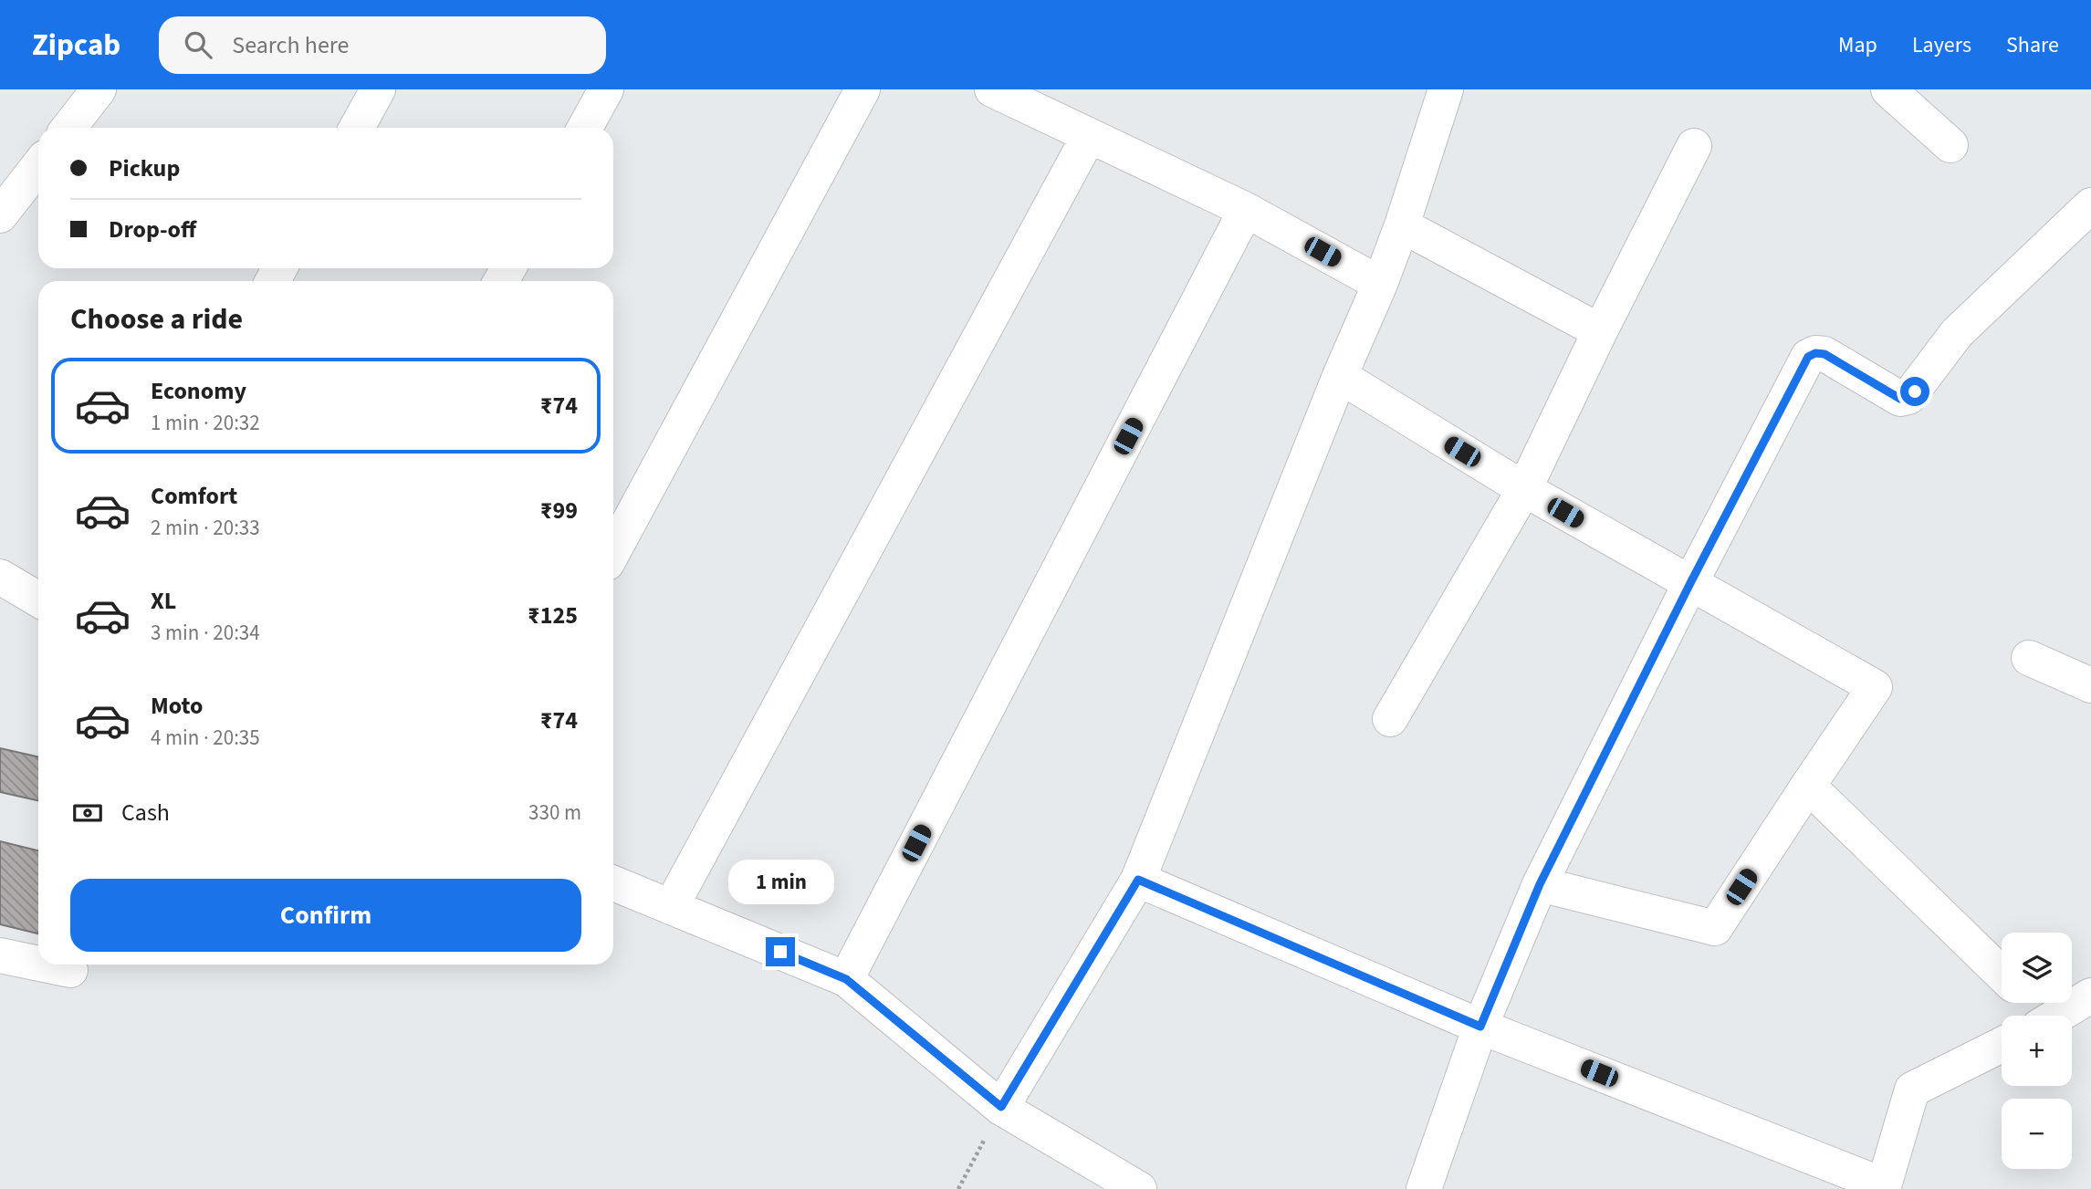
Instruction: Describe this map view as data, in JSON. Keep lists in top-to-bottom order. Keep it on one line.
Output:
{"page":{"header":"Zipcab","search":"Search here","nav":["Map","Layers","Share"],"banner":["Pickup","Drop-off"],"heading":"Choose a ride","list":[{"name":"Economy","note":"1 min · 20:32","value":"₹74"},{"name":"Comfort","note":"2 min · 20:33","value":"₹99"},{"name":"XL","note":"3 min · 20:34","value":"₹125"},{"name":"Moto","note":"4 min · 20:35","value":"₹74"}],"pay":["Cash","330 m"],"bubble":"1 min","buttons":"Confirm","map_buttons":["+","−"]}}
